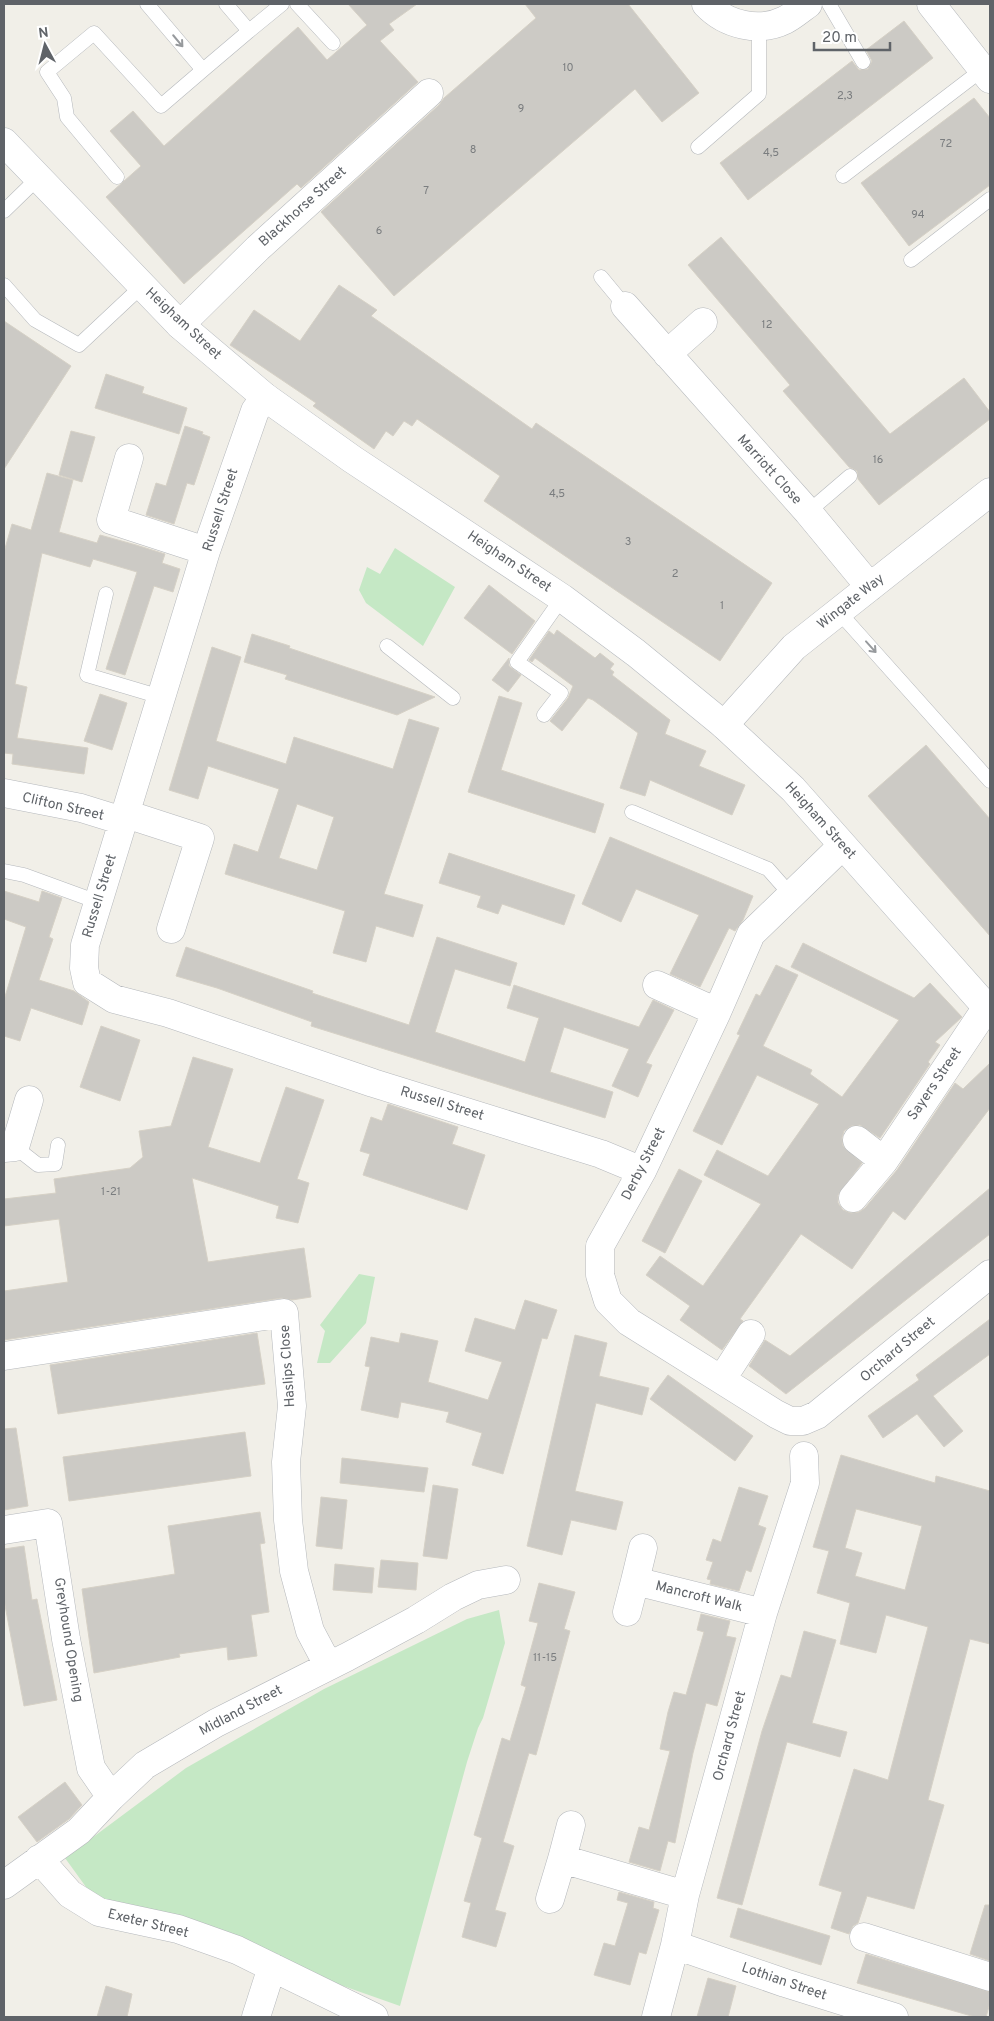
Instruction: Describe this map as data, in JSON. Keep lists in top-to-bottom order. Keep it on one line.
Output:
{"streets":{"street":["Blackhorse Street","Heigham Street","Marriott Close","Russell Street","Wingate Way","Clifton Street","Sayers Street","Derby Street","Orchard Street","Haslips Close","Mancroft Walk","Greyhound Opening","Midland Street","Exeter Street","Lothian Street"]},"crossings":[["Blackhorse Street","Heigham Street"],["Heigham Street","Russell Street"],["Heigham Street","Wingate Way"],["Heigham Street","Sayers Street"],["Heigham Street","Derby Street"],["Marriott Close","Wingate Way"],["Russell Street","Clifton Street"],["Russell Street","Derby Street"],["Derby Street","Orchard Street"],["Orchard Street","Mancroft Walk"],["Orchard Street","Lothian Street"],["Haslips Close","Midland Street"],["Greyhound Opening","Midland Street"],["Midland Street","Exeter Street"]],"house_numbers":["10","2,3","9","72","8","4,5","7","94","6","12","16","4,5","3","2","1","1-21","11-15"],"scale_bar":"20 m","north":"top"}
